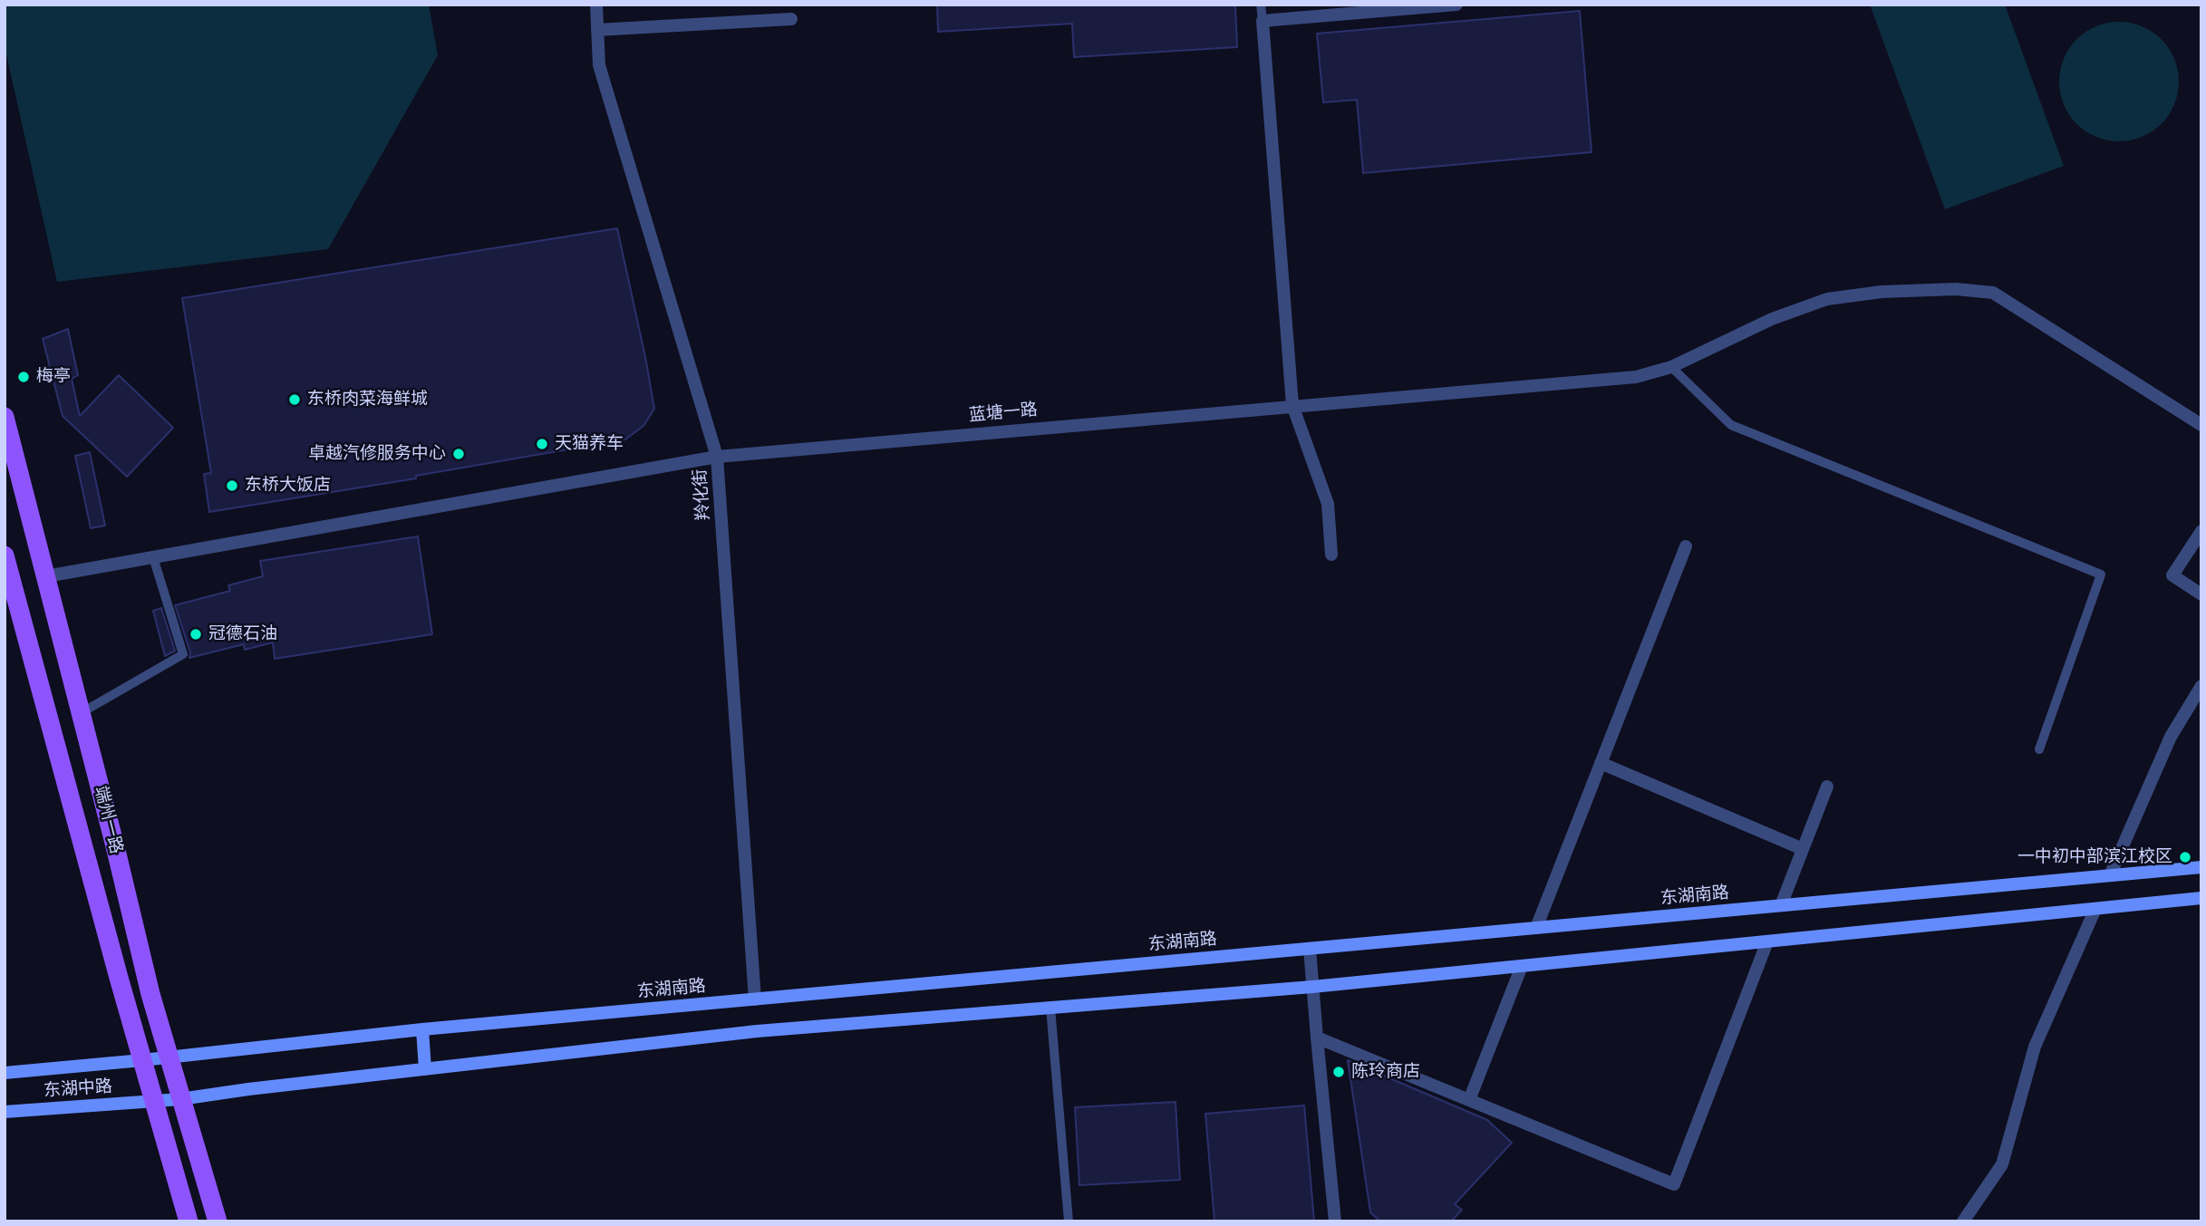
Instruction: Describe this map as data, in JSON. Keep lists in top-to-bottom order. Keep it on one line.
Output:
{"streets":{"main road":["端州一路","东湖南路","东湖中路"],"street":["蓝塘一路","羚化街"]},"crossings":[["蓝塘一路","羚化街"],["蓝塘一路","端州一路"],["羚化街","东湖南路"],["端州一路","东湖南路"],["端州一路","东湖中路"],["东湖南路","东湖中路"]],"places":["梅亭","东桥肉菜海鲜城","天猫养车","卓越汽修服务中心","东桥大饭店","冠德石油","一中初中部滨江校区","陈玲商店"]}
